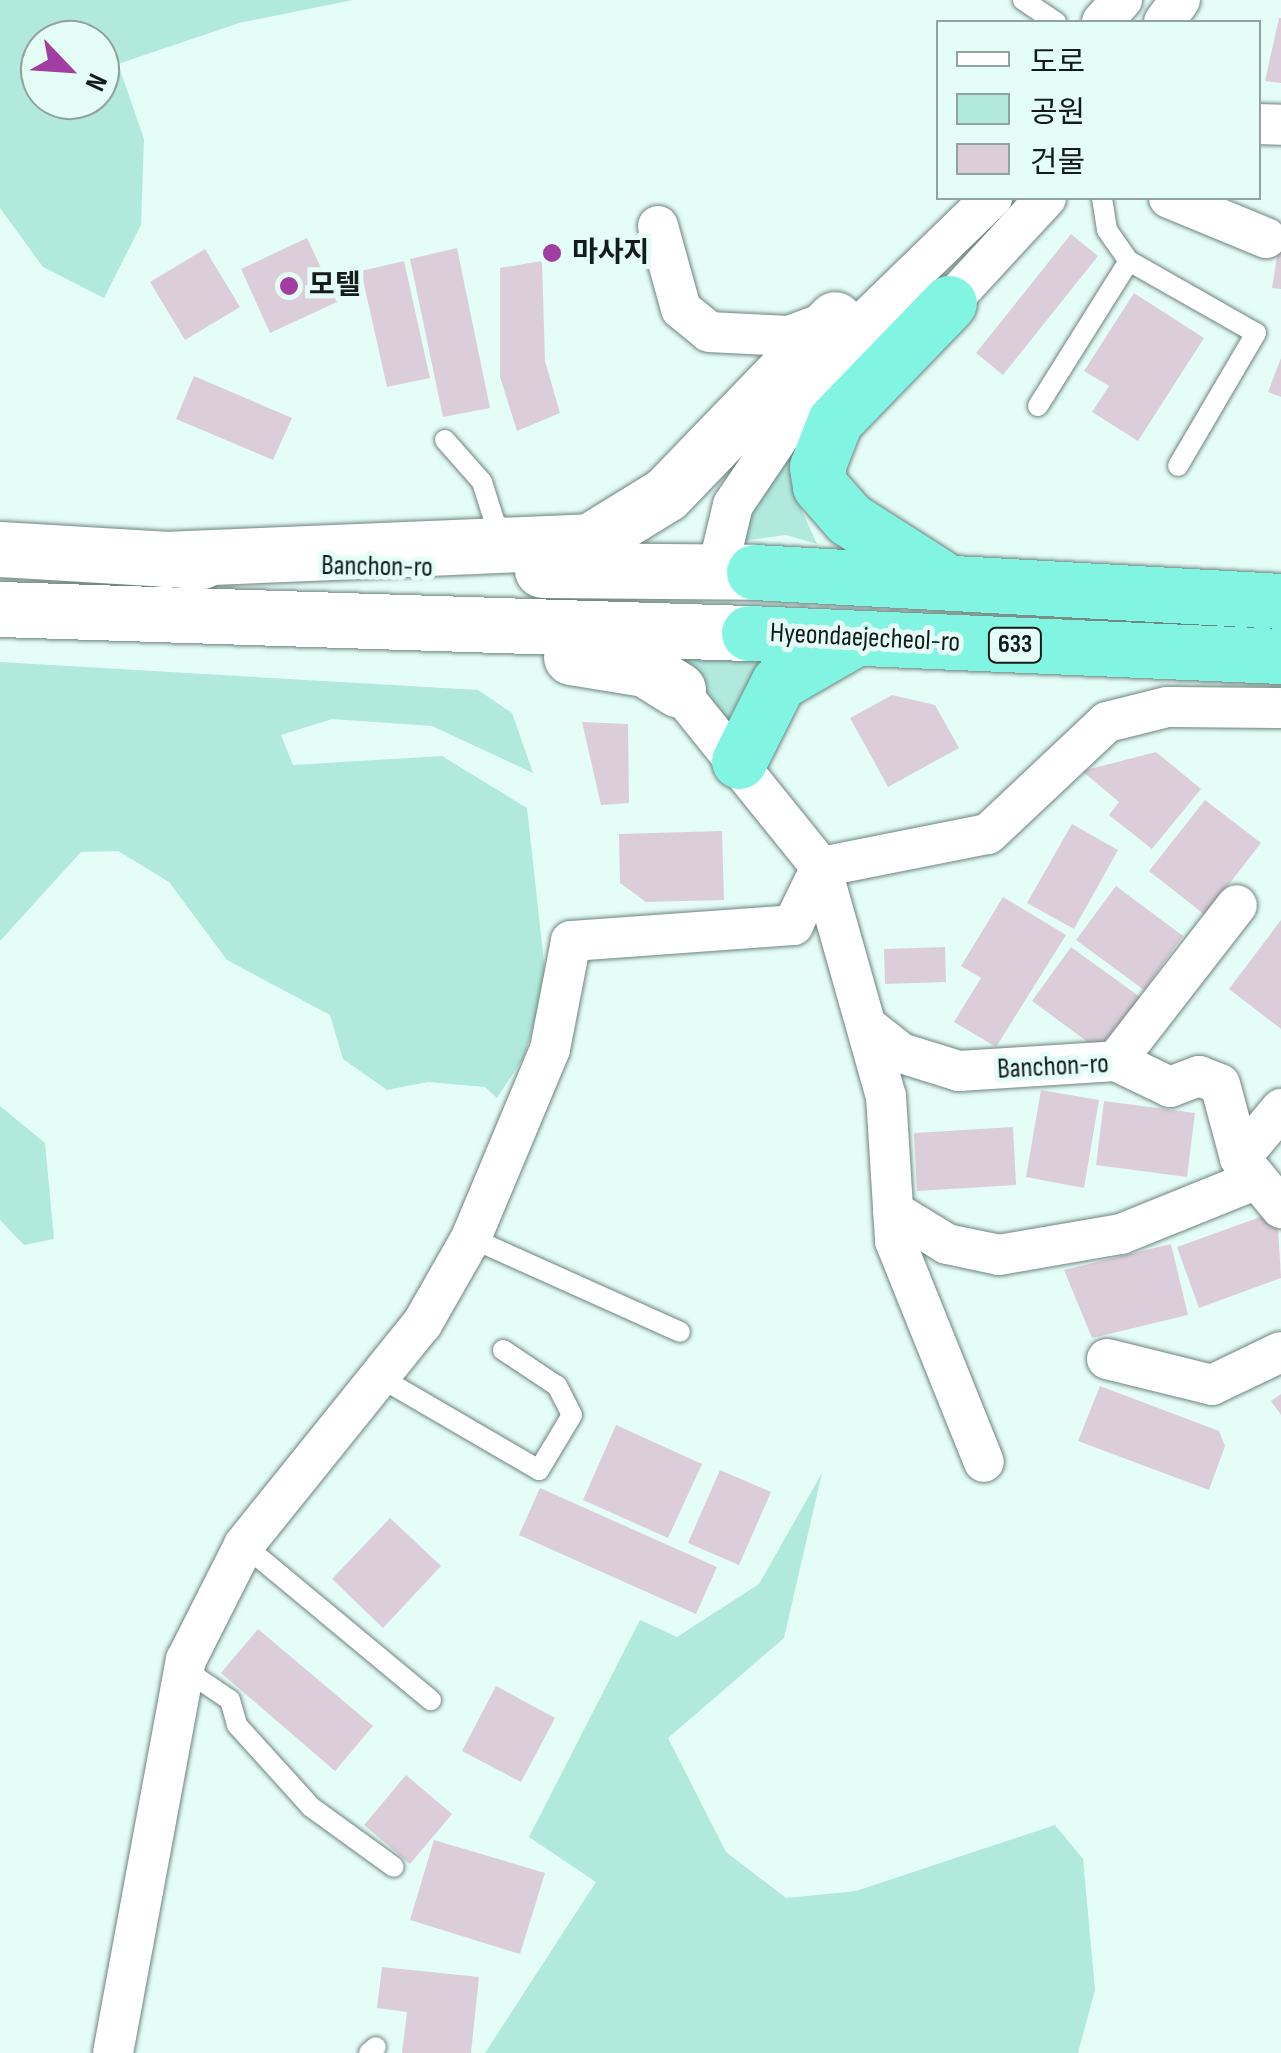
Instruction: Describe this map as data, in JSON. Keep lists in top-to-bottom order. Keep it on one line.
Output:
{"streets":{"highway":["Hyeondaejecheol-ro","633"],"main road":["Banchon-ro"]},"crossings":[["Banchon-ro","Hyeondaejecheol-ro"],["Banchon-ro","633"]],"places":["마사지","모텔"],"legend":["도로","공원","건물"],"north":"bottom right"}
